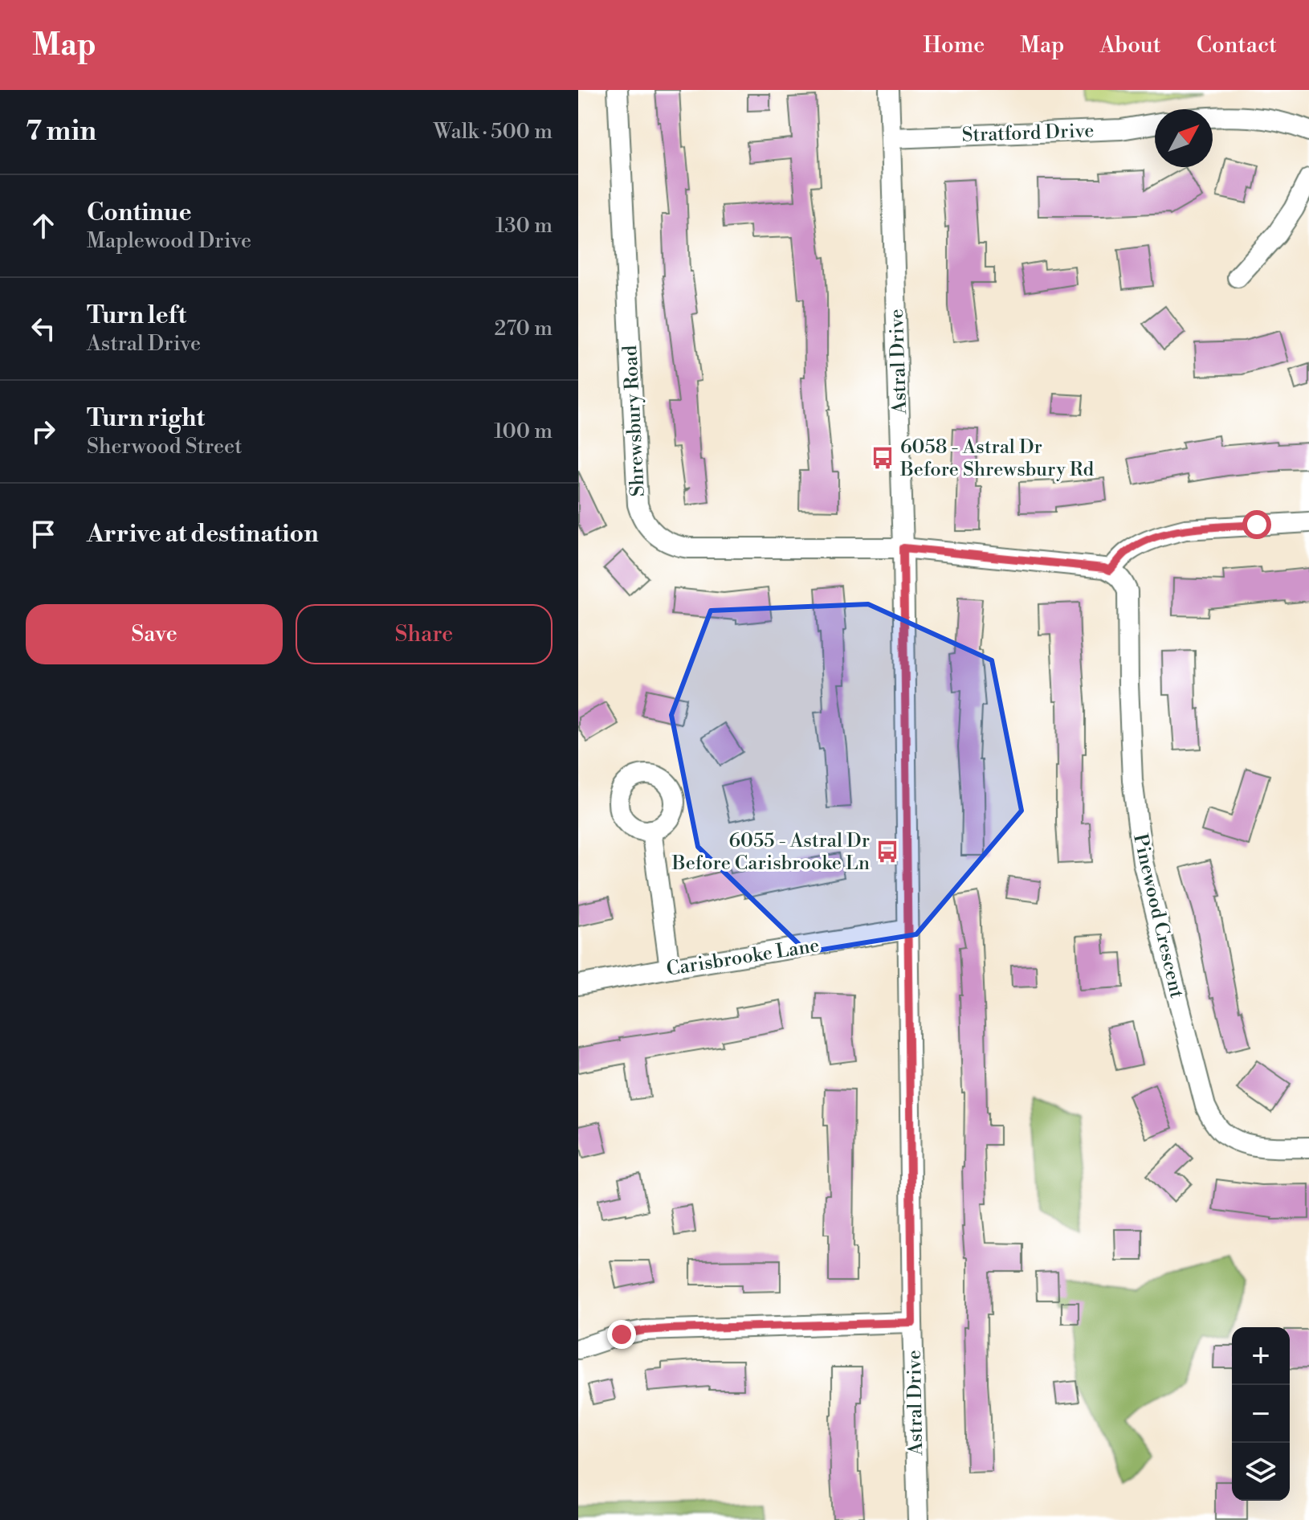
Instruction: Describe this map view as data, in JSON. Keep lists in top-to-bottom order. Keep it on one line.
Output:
{"streets":{"street":["Stratford Drive","Astral Drive","Shrewsbury Road","Pinewood Crescent","Carisbrooke Lane"]},"crossings":[["Stratford Drive","Astral Drive"],["Astral Drive","Shrewsbury Road"],["Astral Drive","Carisbrooke Lane"],["Shrewsbury Road","Pinewood Crescent"]],"places":{"bus stop":["6058 - Astral Dr Before Shrewsbury Rd","6055 - Astral Dr Before Carisbrooke Ln"]},"north":"top right","page":{"header":"Map","nav":["Home","Map","About","Contact"],"heading":["7 min","Walk · 500 m"],"list":[["Continue","Maplewood Drive","130 m"],["Turn left","Astral Drive","270 m"],["Turn right","Sherwood Street","100 m"],"Arrive at destination"],"buttons":["Save","Share"],"map_buttons":["+","−"]}}
